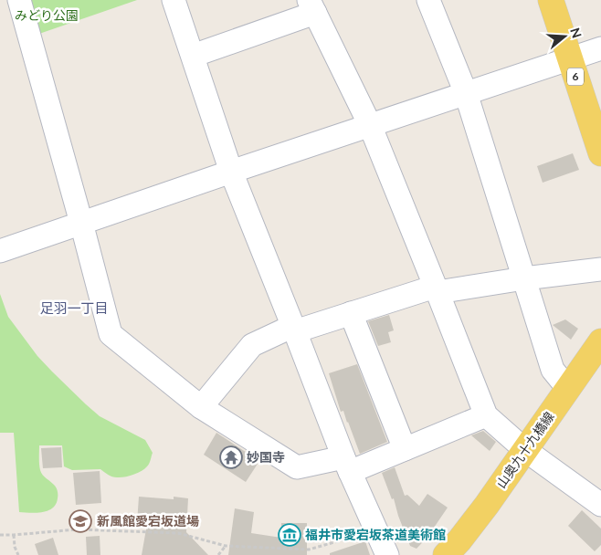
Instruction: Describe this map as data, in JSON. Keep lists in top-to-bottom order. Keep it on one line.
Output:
{"streets":{"main road":["6","山奥九十九橋線"]},"districts":["足羽一丁目"],"parks":["みどり公園"],"places":{"temple":["妙国寺"],"school or university":["新風館愛宕坂道場"],"museum":["福井市愛宕坂茶道美術館"]},"north":"right"}
